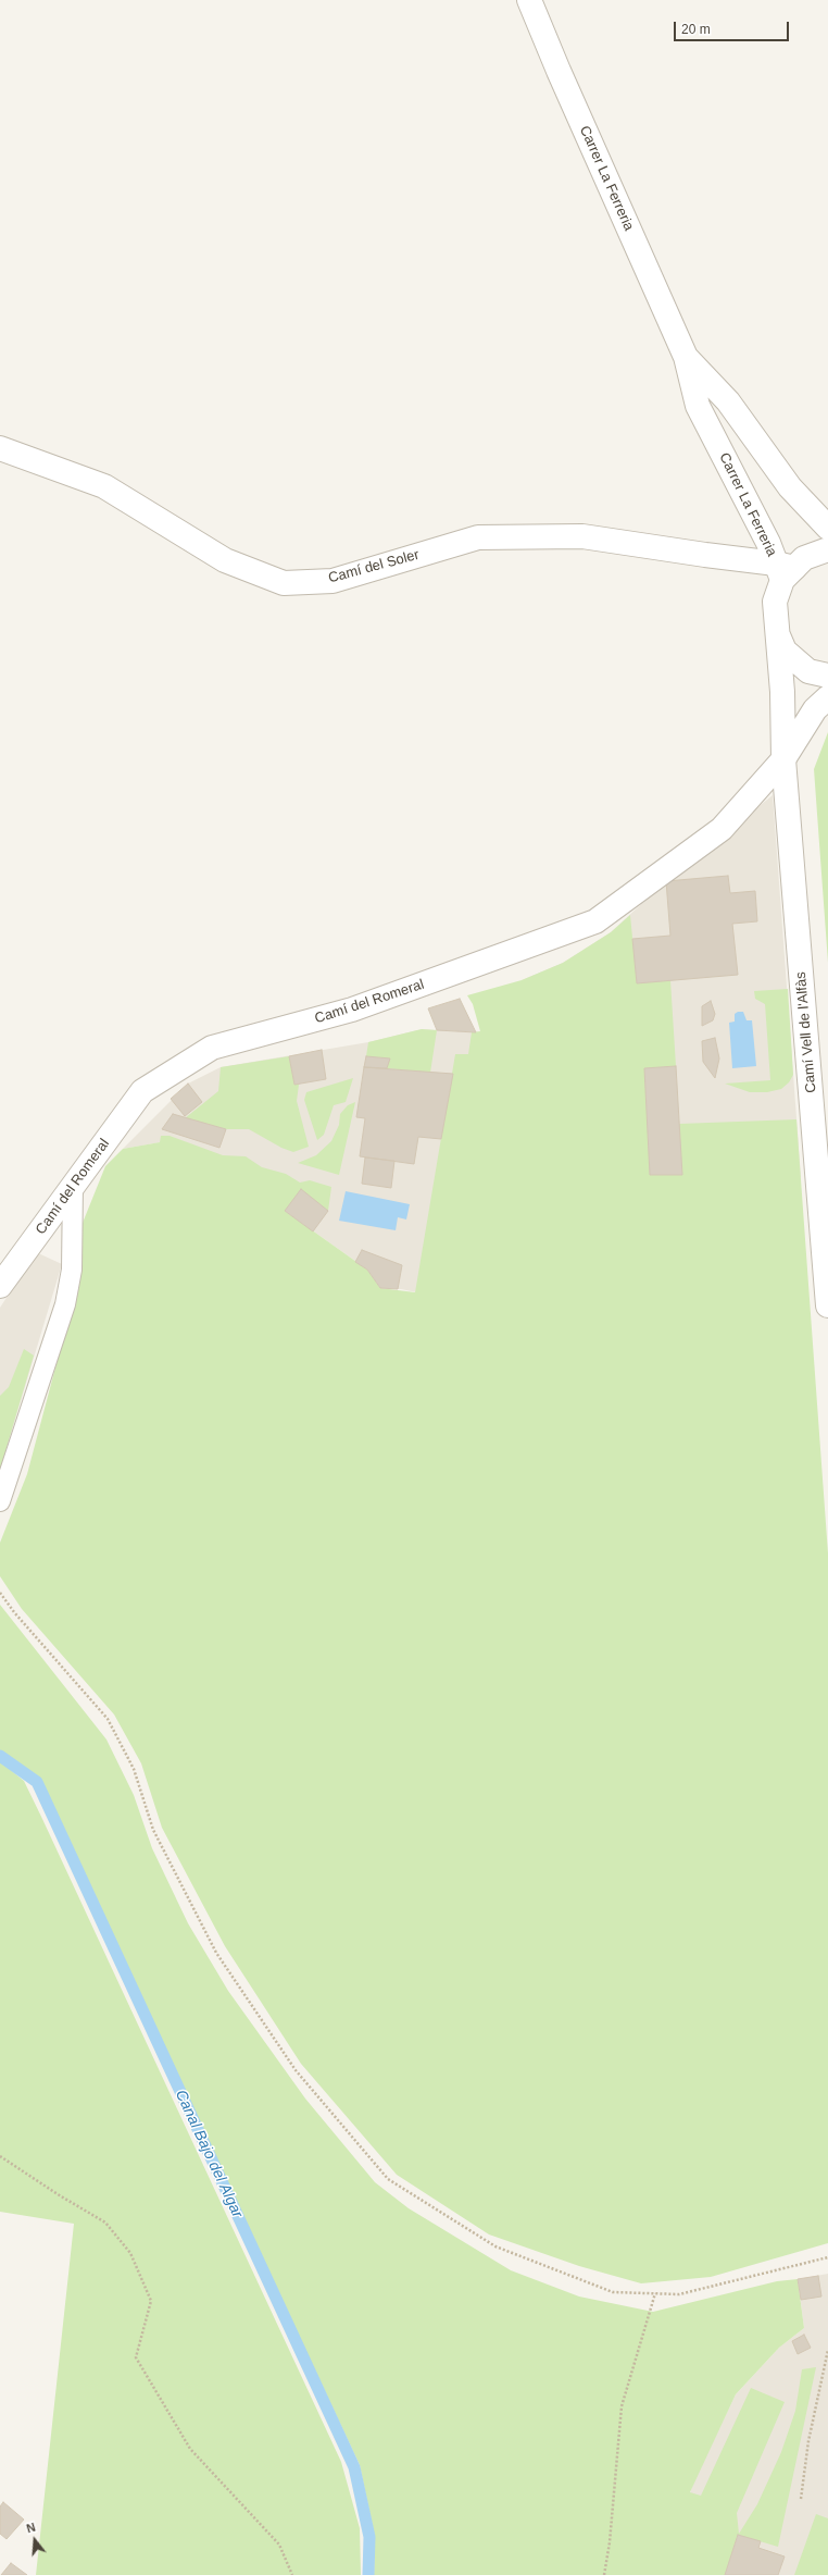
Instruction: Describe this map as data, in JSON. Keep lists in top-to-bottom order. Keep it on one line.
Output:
{"streets":{"street":["Carrer La Ferreria","Camí del Soler","Camí del Romeral","Camí Vell de l'Alfàs"]},"crossings":[["Carrer La Ferreria","Camí del Soler"],["Carrer La Ferreria","Camí Vell de l'Alfàs"],["Camí del Soler","Camí Vell de l'Alfàs"],["Camí del Romeral","Camí Vell de l'Alfàs"]],"water":["Canal Bajo del Algar"],"scale_bar":"20 m","north":"top"}
